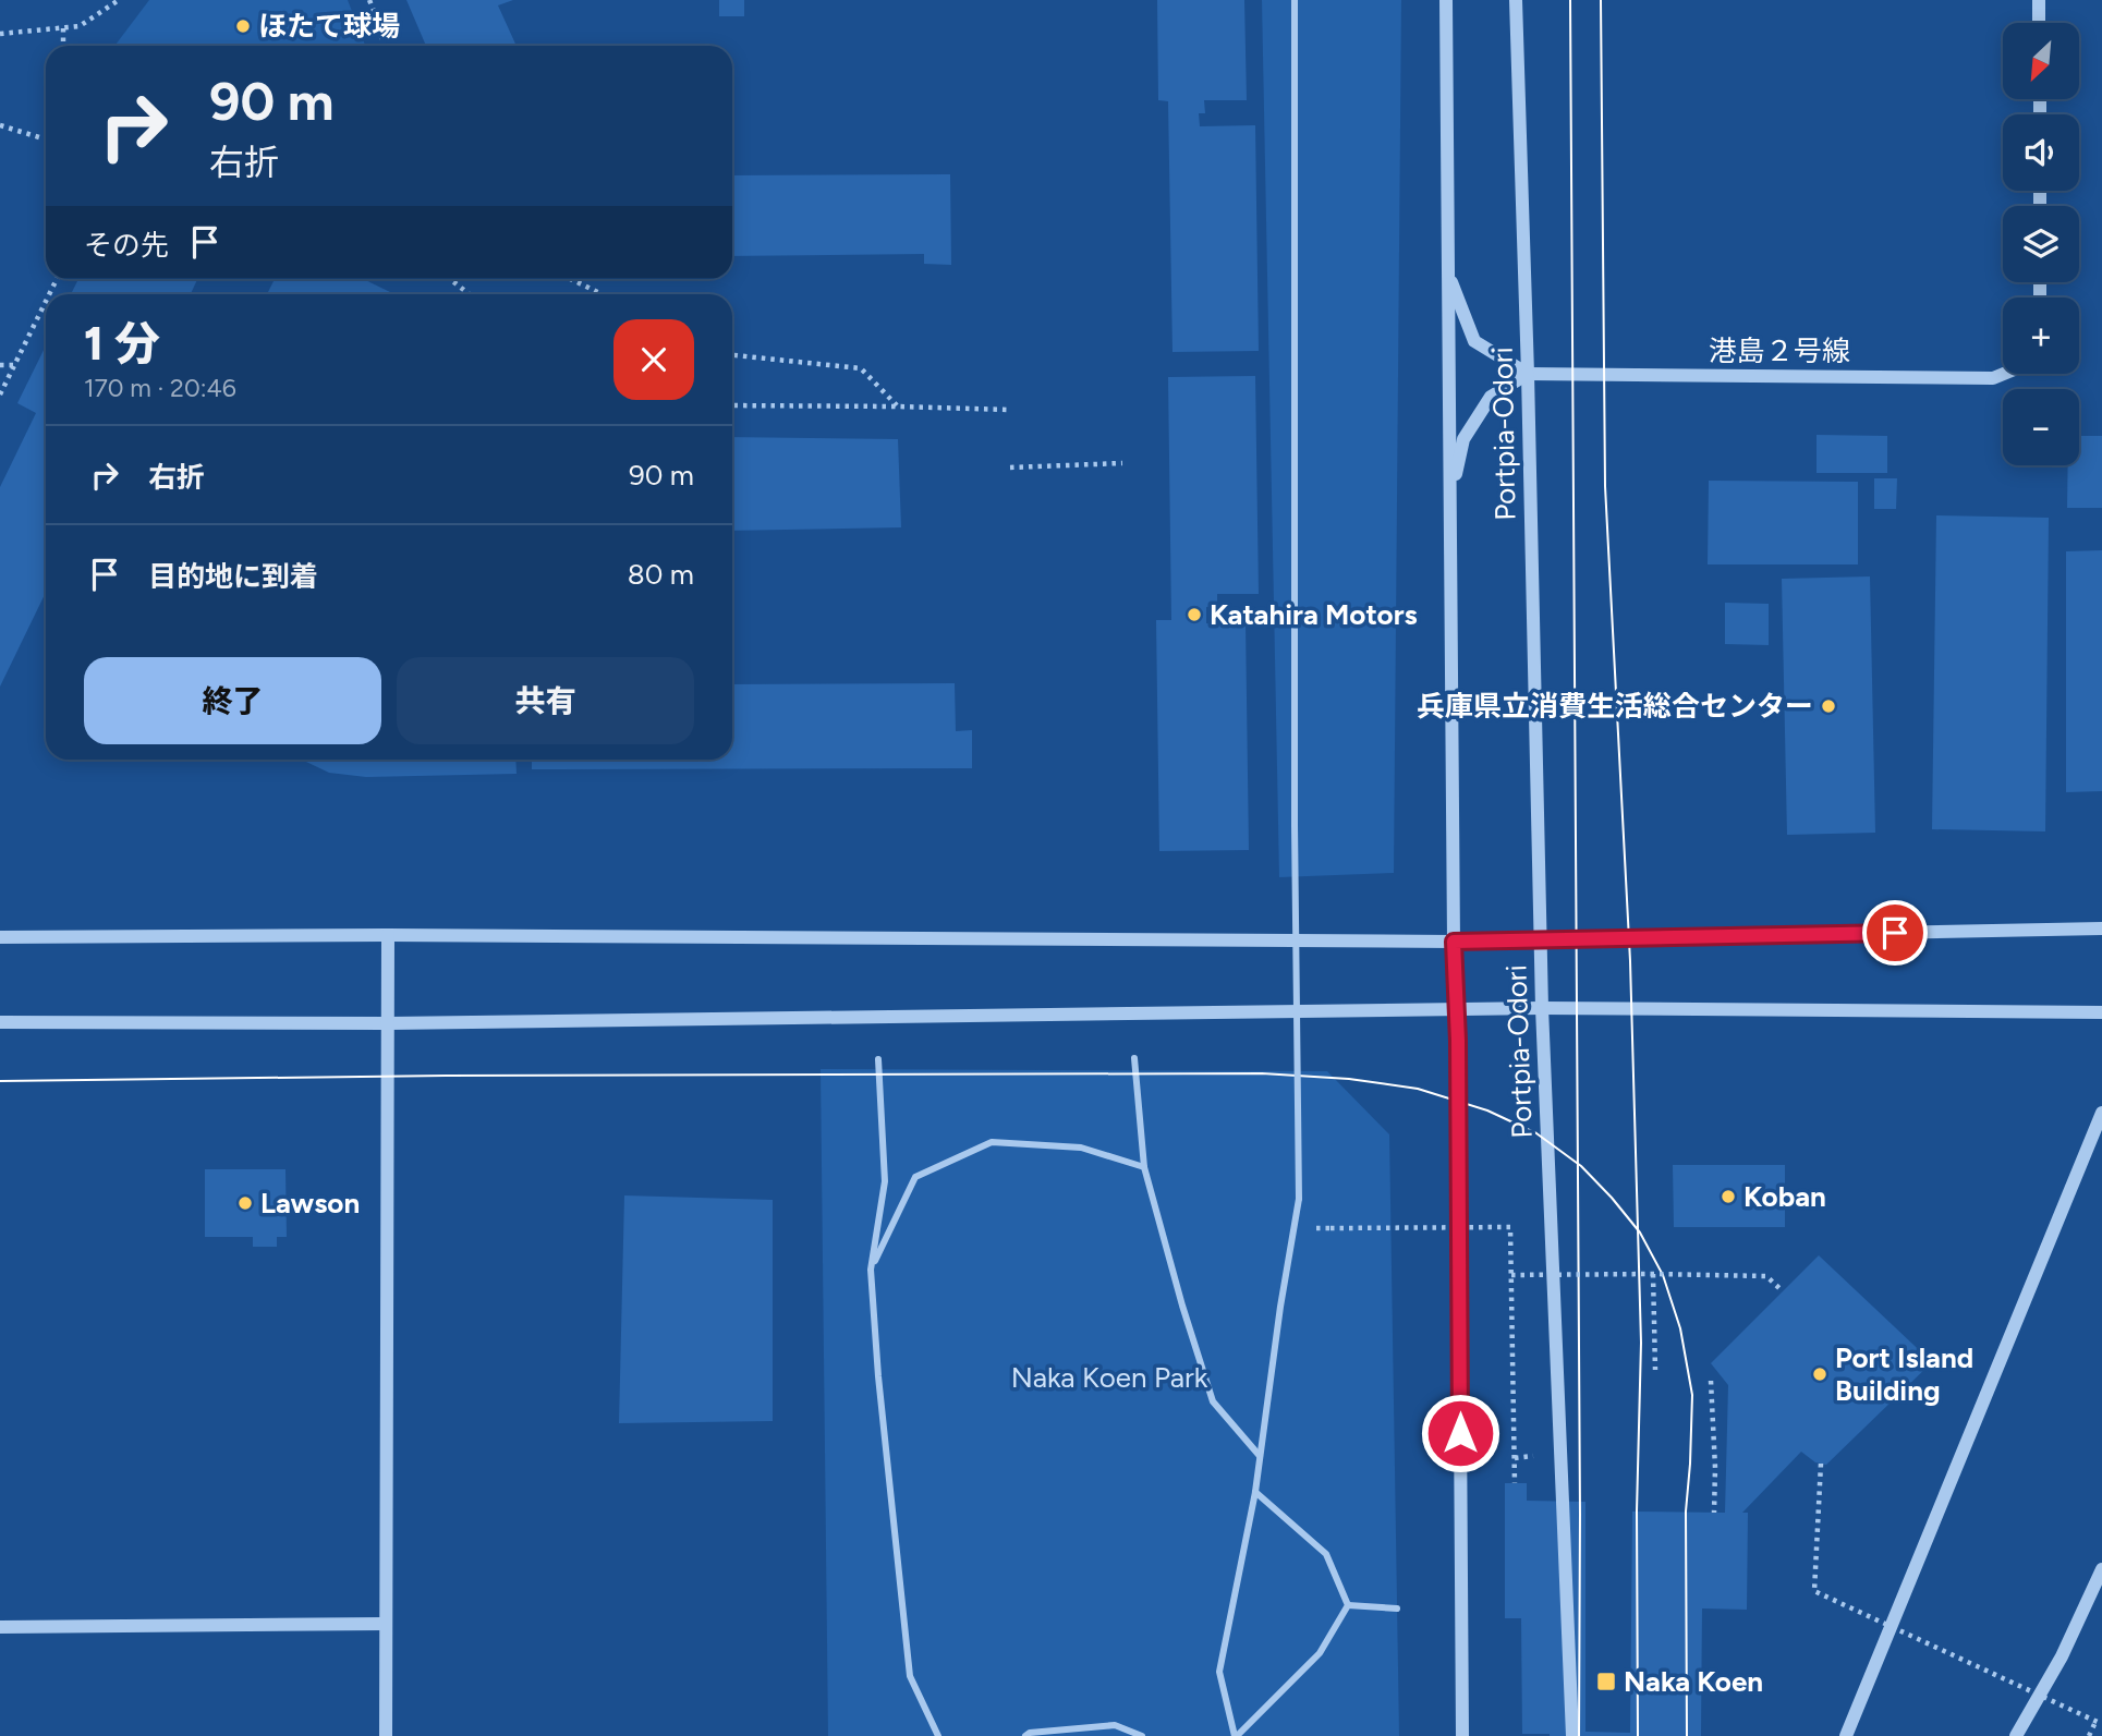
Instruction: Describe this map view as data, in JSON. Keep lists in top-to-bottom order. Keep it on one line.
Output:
{"streets":{"street":["港島２号線","Portpia-Odori"]},"crossings":[["港島２号線","Portpia-Odori"]],"parks":["Naka Koen Park"],"places":{"other":["ほたて球場","Katahira Motors","兵庫県立消費生活総合センター","Koban","Lawson","Port Island Building"],"transit":["Naka Koen"]},"north":"bottom left","page":{"map_buttons":["+","−"],"turn":["90 m","右折"],"then":"その先","heading":["1 分","170 m · 20:46"],"list":[{"name":"右折","value":"90 m"},{"name":"目的地に到着","value":"80 m"}],"buttons":["終了","共有"]}}
